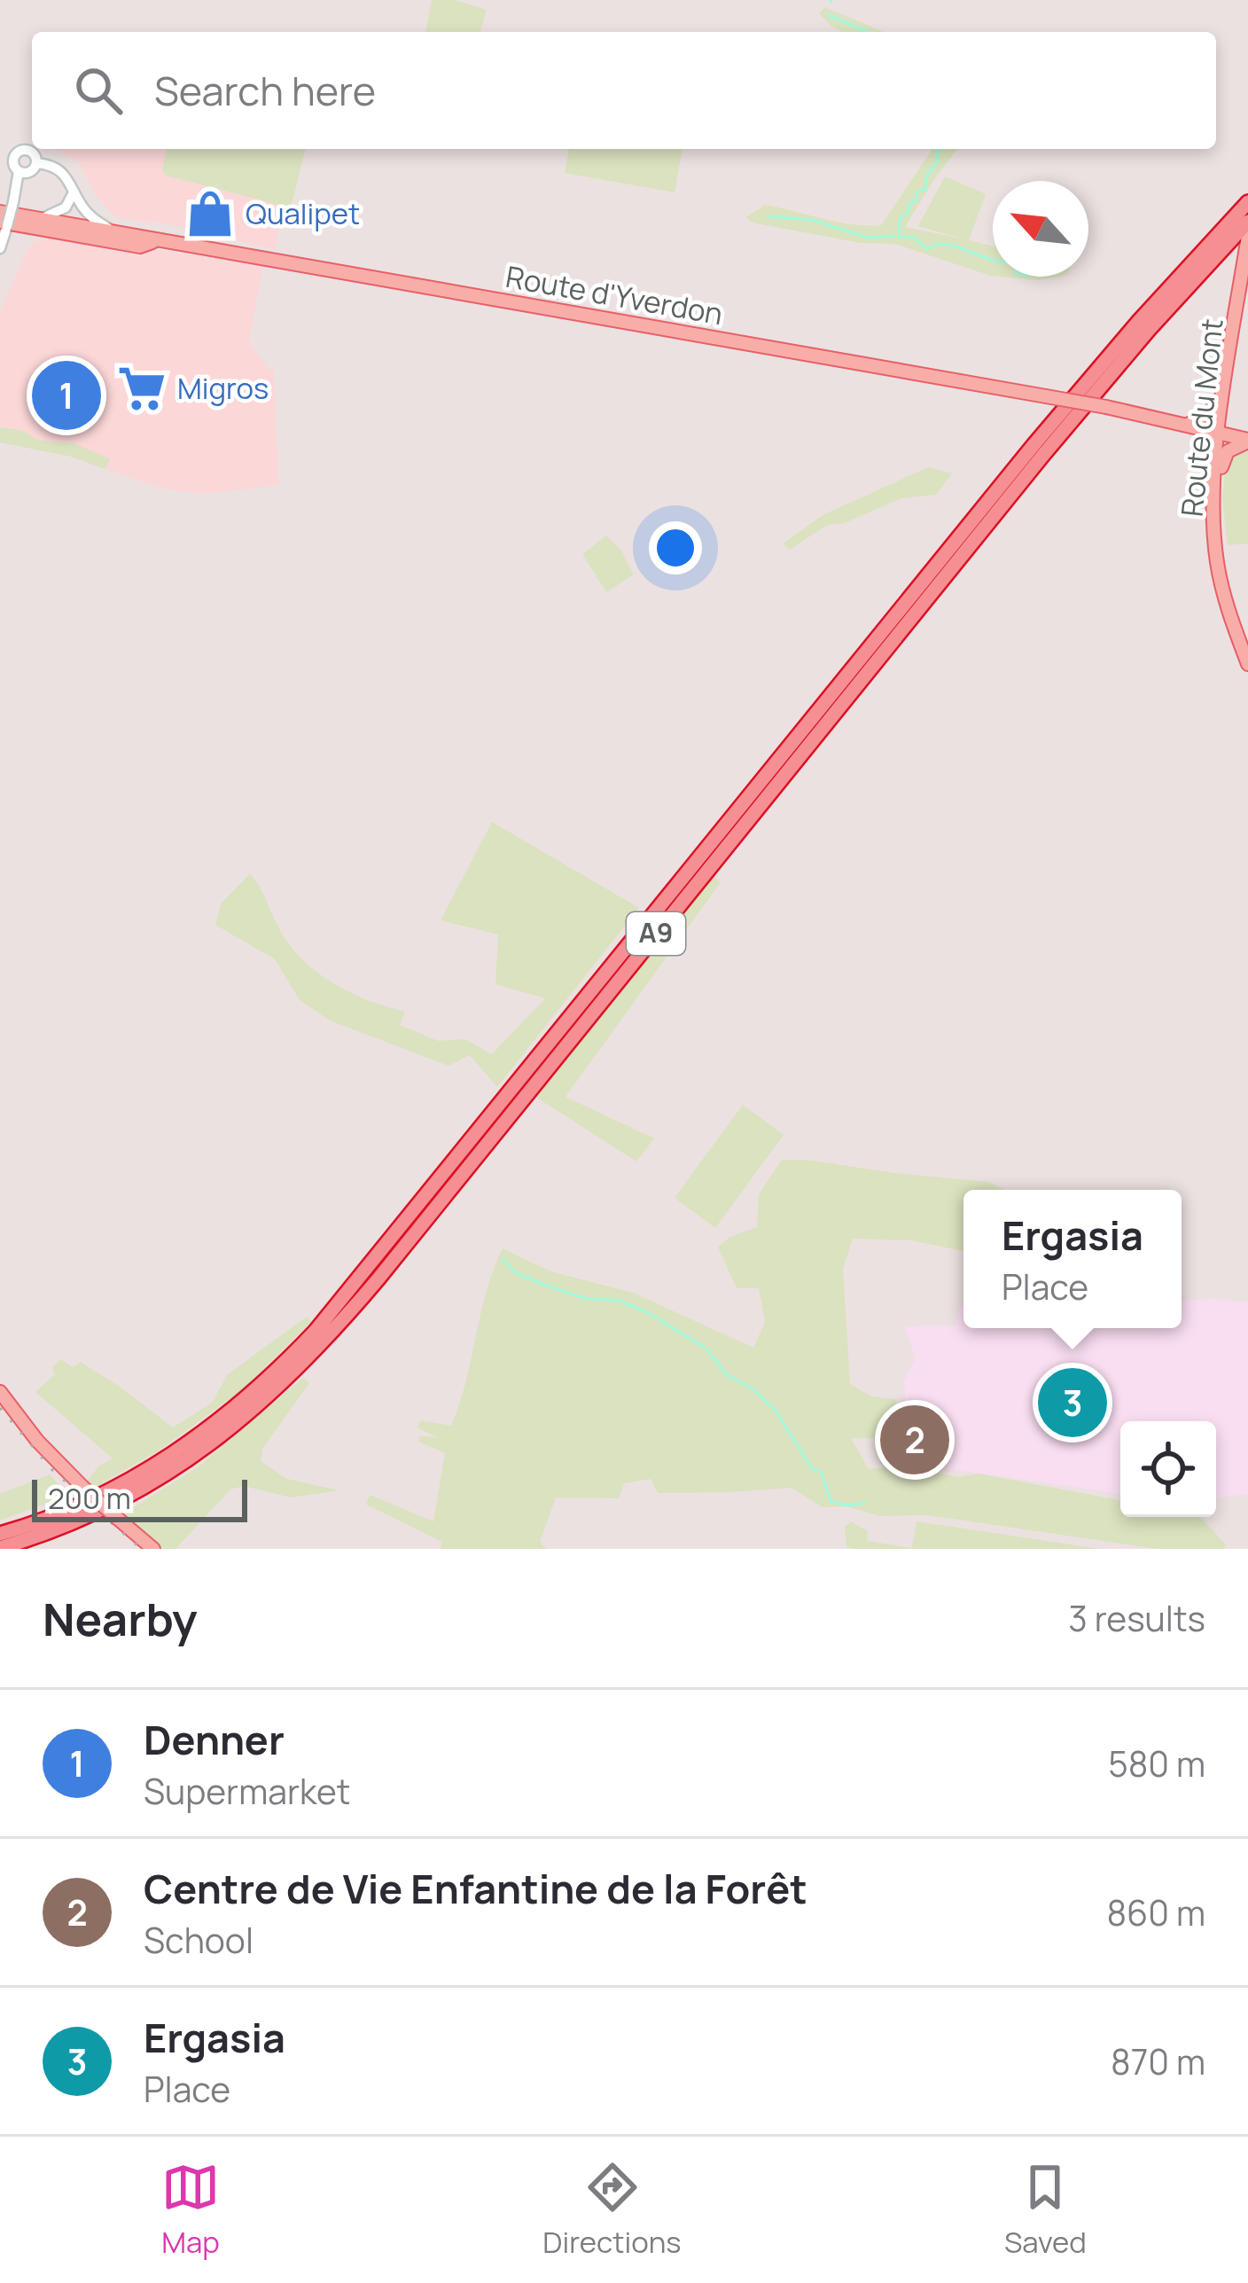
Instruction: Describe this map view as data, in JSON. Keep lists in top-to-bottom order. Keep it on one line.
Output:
{"streets":{"highway":["A9"],"main road":["Route d'Yverdon","Route du Mont"]},"crossings":[["Route d'Yverdon","Route du Mont"],["Route du Mont","A9"]],"places":{"shop":["Qualipet"],"supermarket":["Migros"]},"scale_bar":"200 m","north":"top left","page":{"search":"Search here","pins":["1","3","2"],"popup":["Ergasia","Place"],"scale":"200 m","heading":["Nearby","3 results"],"list":[{"mark":"1","name":"Denner","note":"Supermarket","value":"580 m"},{"mark":"2","name":"Centre de Vie Enfantine de la Forêt","note":"School","value":"860 m"},{"mark":"3","name":"Ergasia","note":"Place","value":"870 m"}],"nav":["Map","Directions","Saved"]}}
